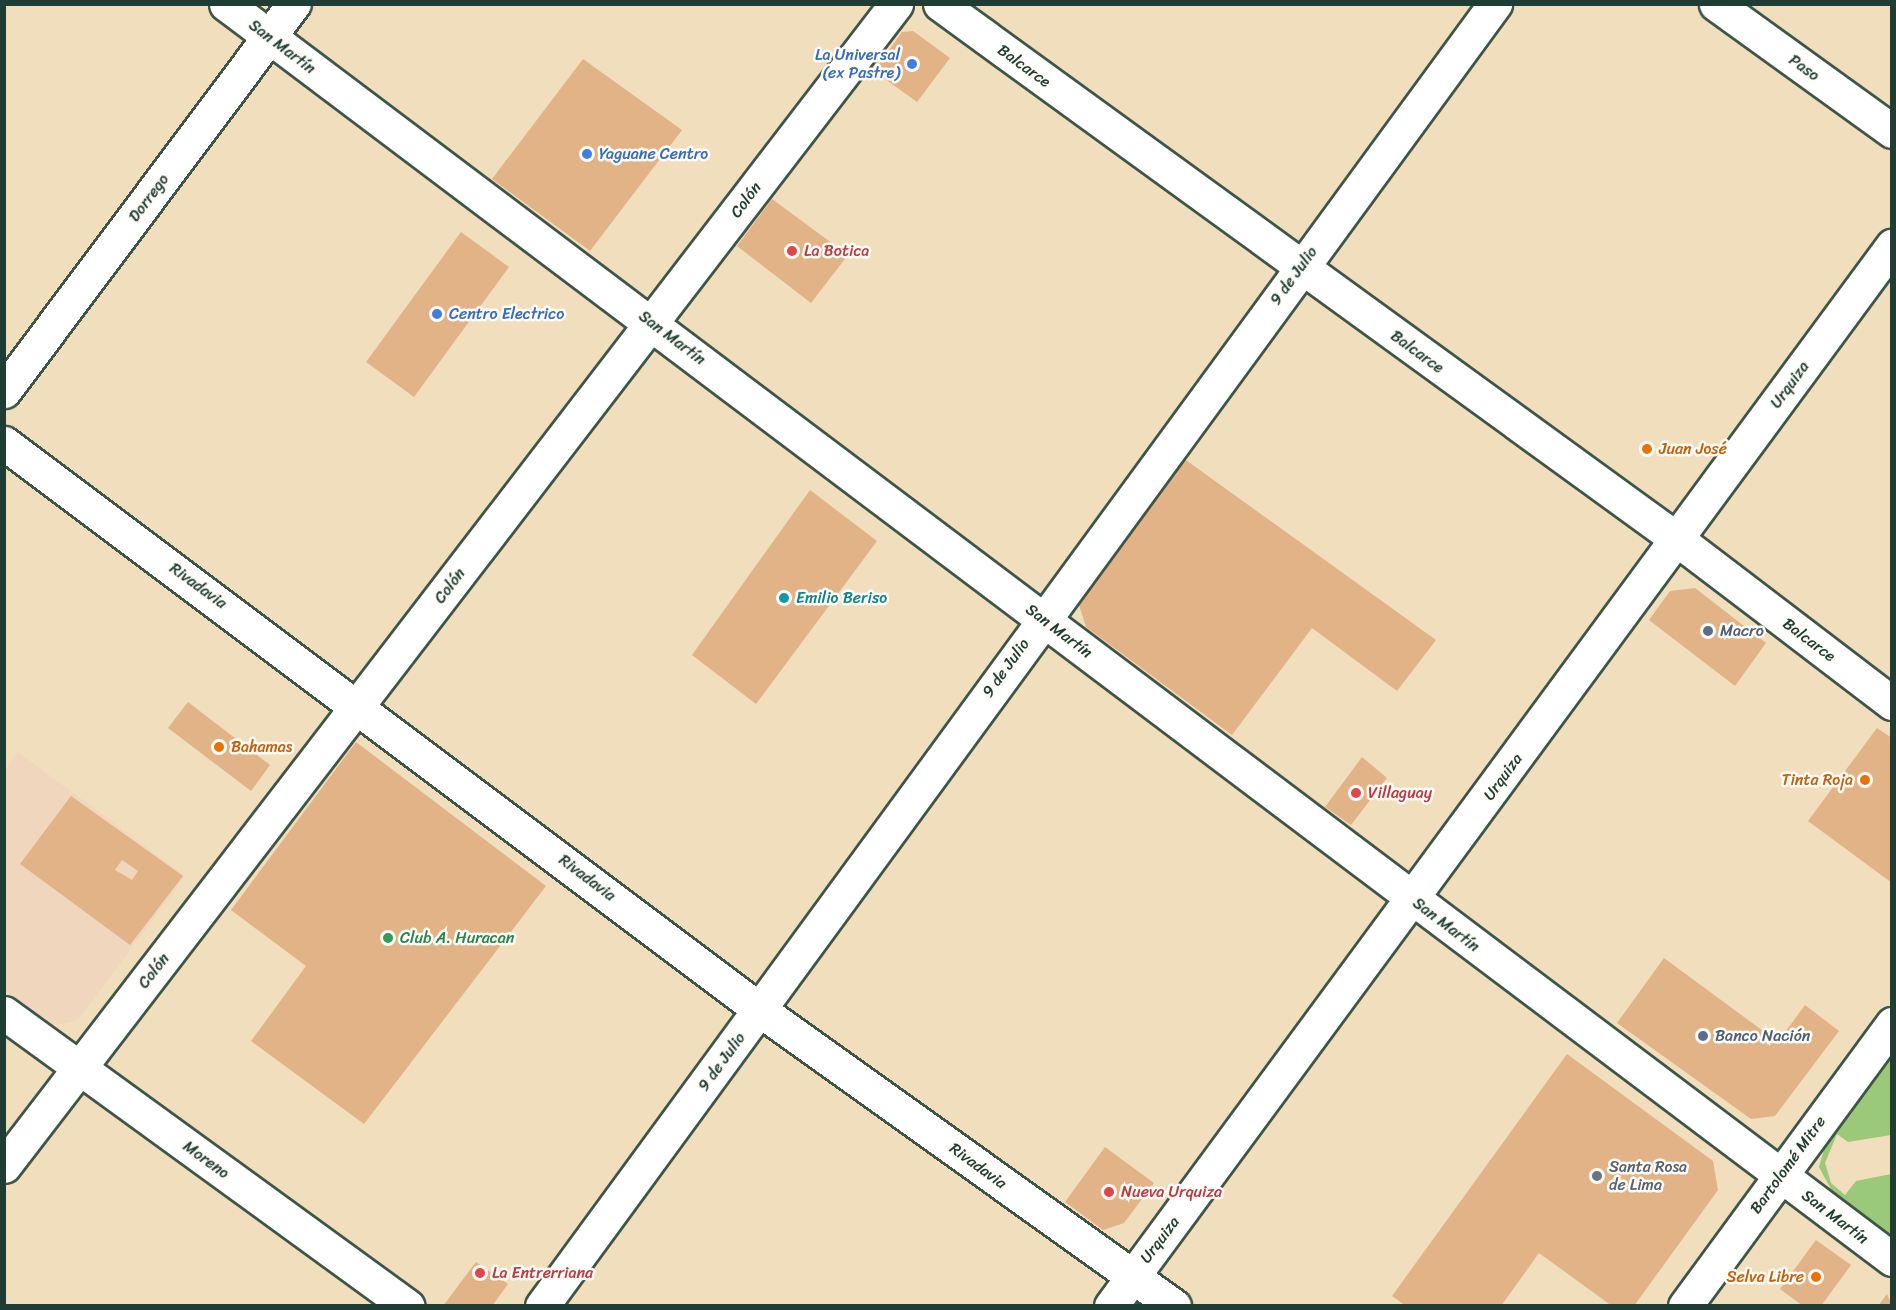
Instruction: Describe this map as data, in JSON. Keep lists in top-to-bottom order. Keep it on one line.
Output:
{"streets":{"street":["San Martín","Balcarce","Paso","Dorrego","Colón","9 de Julio","Urquiza","Rivadavia","Moreno","Bartolomé Mitre"]},"crossings":[["San Martín","Dorrego"],["San Martín","Colón"],["San Martín","9 de Julio"],["San Martín","Urquiza"],["San Martín","Bartolomé Mitre"],["Balcarce","9 de Julio"],["Balcarce","Urquiza"],["Colón","Rivadavia"],["Colón","Moreno"],["9 de Julio","Rivadavia"],["Urquiza","Rivadavia"]],"places":["La Universal (ex Pastre)","Yaguane Centro","La Botica","Centro Electrico","Juan José","Emilio Beriso","Macro","Bahamas","Tinta Roja","Villaguay","Club A. Huracan","Banco Nación","Santa Rosa de Lima","Nueva Urquiza","La Entrerriana","Selva Libre"]}
